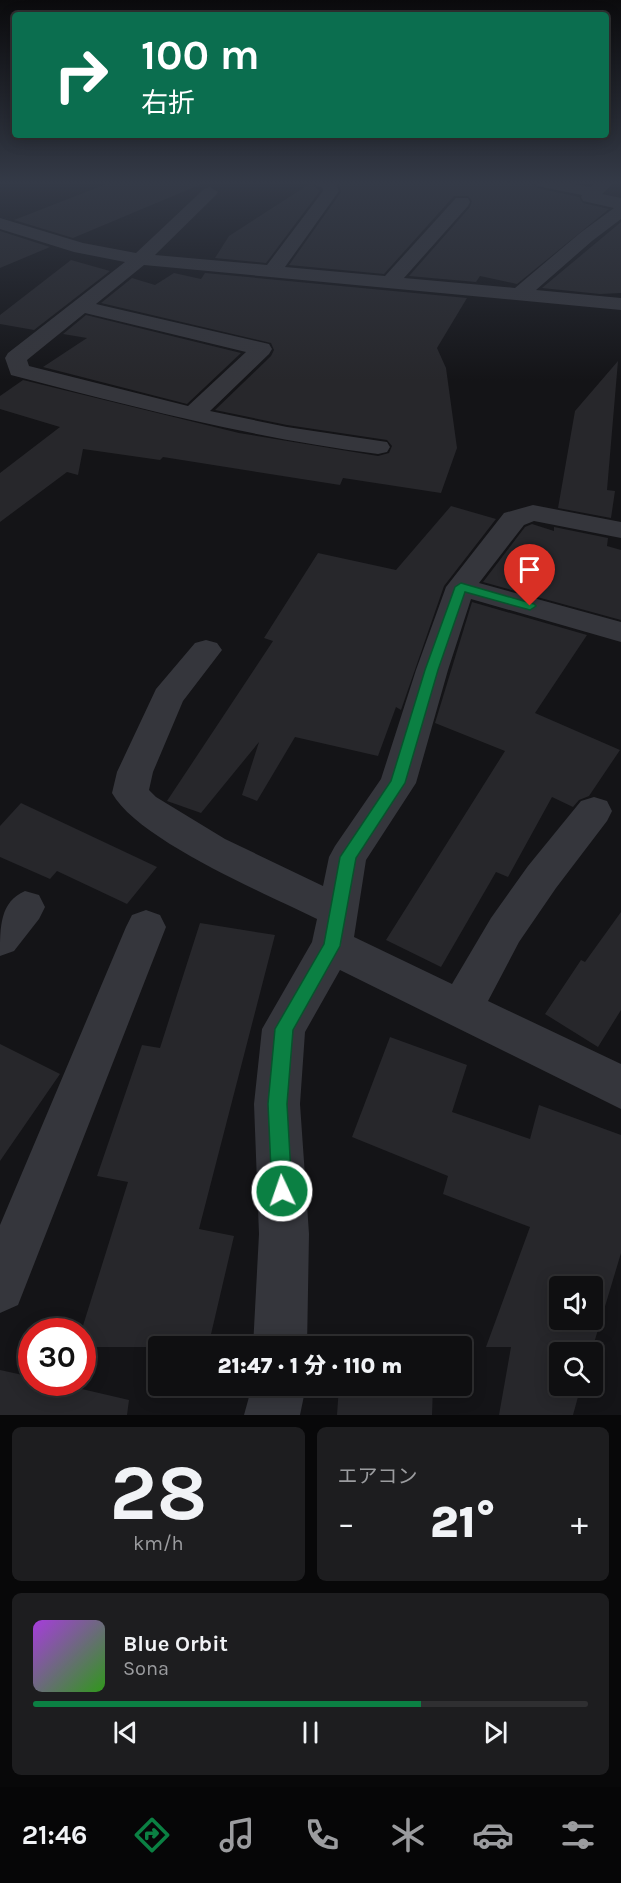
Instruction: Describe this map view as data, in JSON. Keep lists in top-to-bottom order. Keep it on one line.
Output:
{"page":{"turn":["100 m","右折"],"limit":"30","trip":"21:47 · 1 分 · 110 m","tile":[["28","km/h"],"エアコン"],"heat":["−","21°","+"],"song":["Blue Orbit","Sona"],"tabs":"21:46"}}
